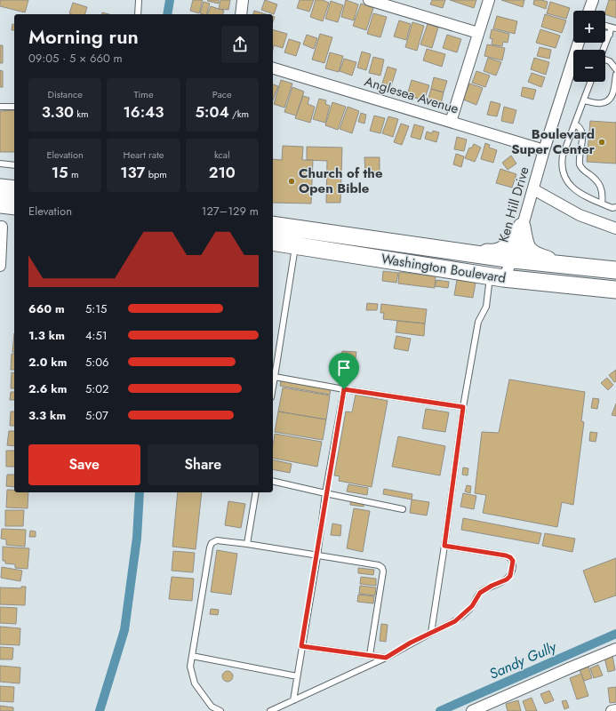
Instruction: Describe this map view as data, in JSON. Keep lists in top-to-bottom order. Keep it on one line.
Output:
{"streets":{"highway":["Washington Boulevard"],"street":["Anglesea Avenue","Ken Hill Drive"]},"crossings":[["Anglesea Avenue","Ken Hill Drive"],["Ken Hill Drive","Washington Boulevard"]],"water":["Sandy Gully"],"places":["Boulevard Super Center","Church of the Open Bible"],"page":{"map_buttons":["+","−"],"heading":["Morning run","09:05 · 5 × 660 m"],"stats":[["Distance","3.30 km"],["Time","16:43"],["Pace","5:04 /km"],["Elevation","15 m"],["Heart rate","137 bpm"],["kcal","210"]],"chart":["Elevation","127–129 m"],"list":[{"name":"660 m","note":"5:15"},{"name":"1.3 km","note":"4:51"},{"name":"2.0 km","note":"5:06"},{"name":"2.6 km","note":"5:02"},{"name":"3.3 km","note":"5:07"}],"buttons":["Save","Share"]}}
